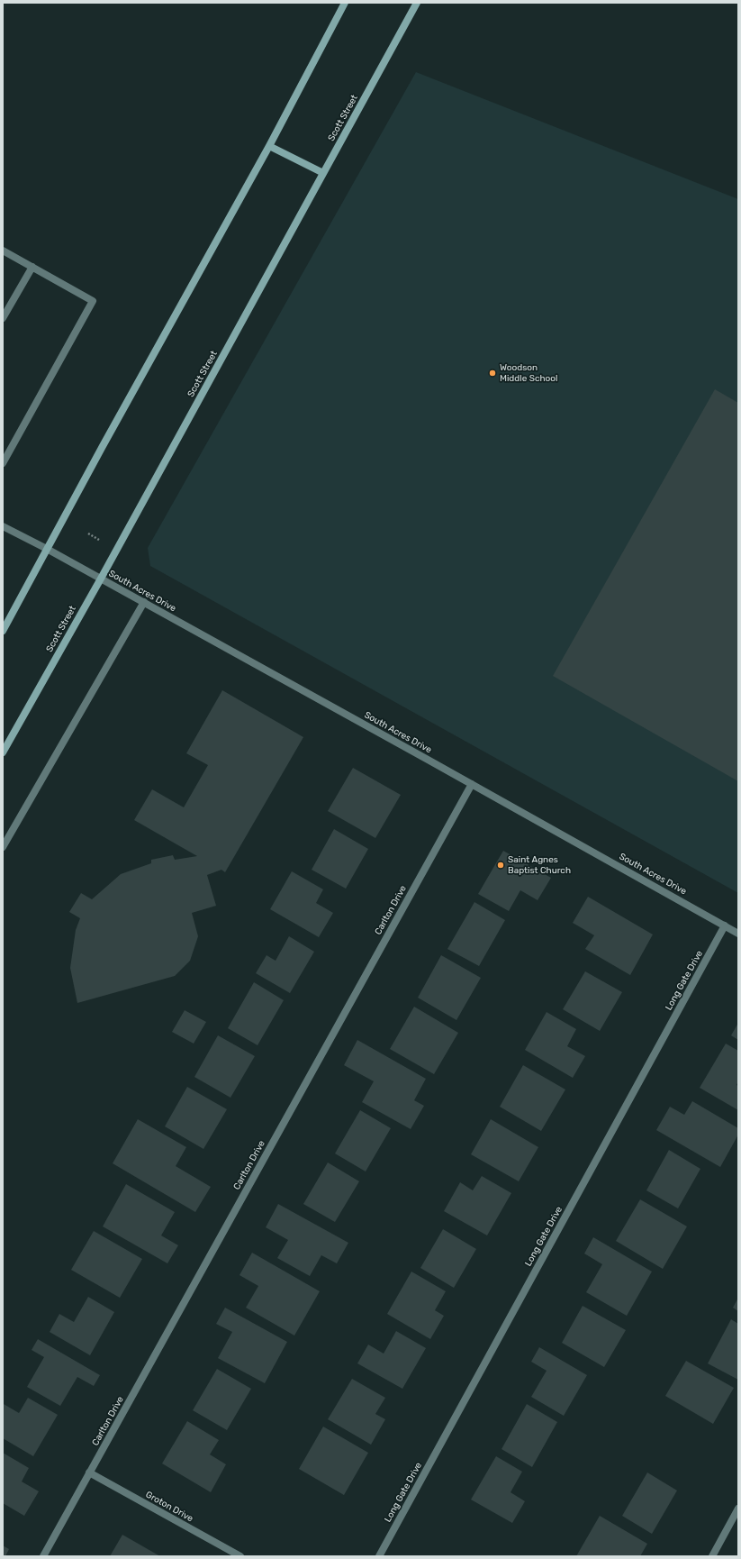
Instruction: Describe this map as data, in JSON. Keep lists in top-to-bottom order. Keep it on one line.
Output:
{"streets":{"main road":["Scott Street"],"street":["South Acres Drive","Carlton Drive","Long Gate Drive","Groton Drive"]},"crossings":[["Scott Street","South Acres Drive"],["South Acres Drive","Carlton Drive"],["South Acres Drive","Long Gate Drive"],["Carlton Drive","Groton Drive"]],"places":["Woodson Middle School","Saint Agnes Baptist Church"]}
